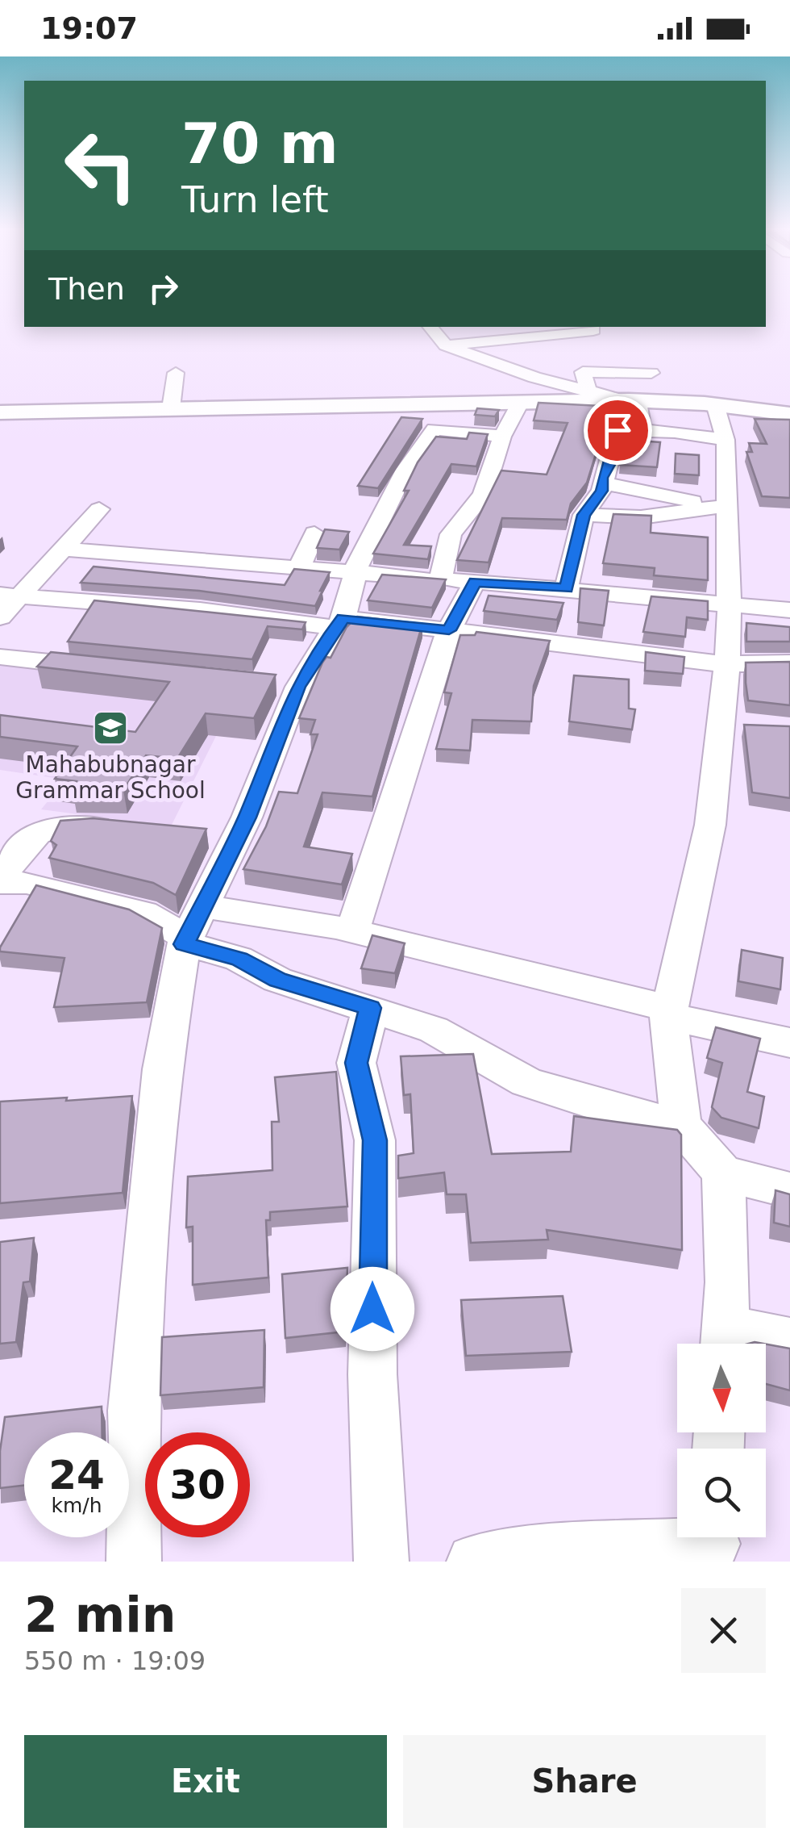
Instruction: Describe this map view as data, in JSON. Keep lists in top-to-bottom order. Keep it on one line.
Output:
{"places":{"school or university":["Mahabubnagar Grammar School"]},"north":"bottom","page":{"status":"19:07","turn":["70 m","Turn left"],"then":"Then","speed":"24 km/h","limit":"30","heading":["2 min","550 m · 19:09"],"buttons":["Exit","Share"]}}
